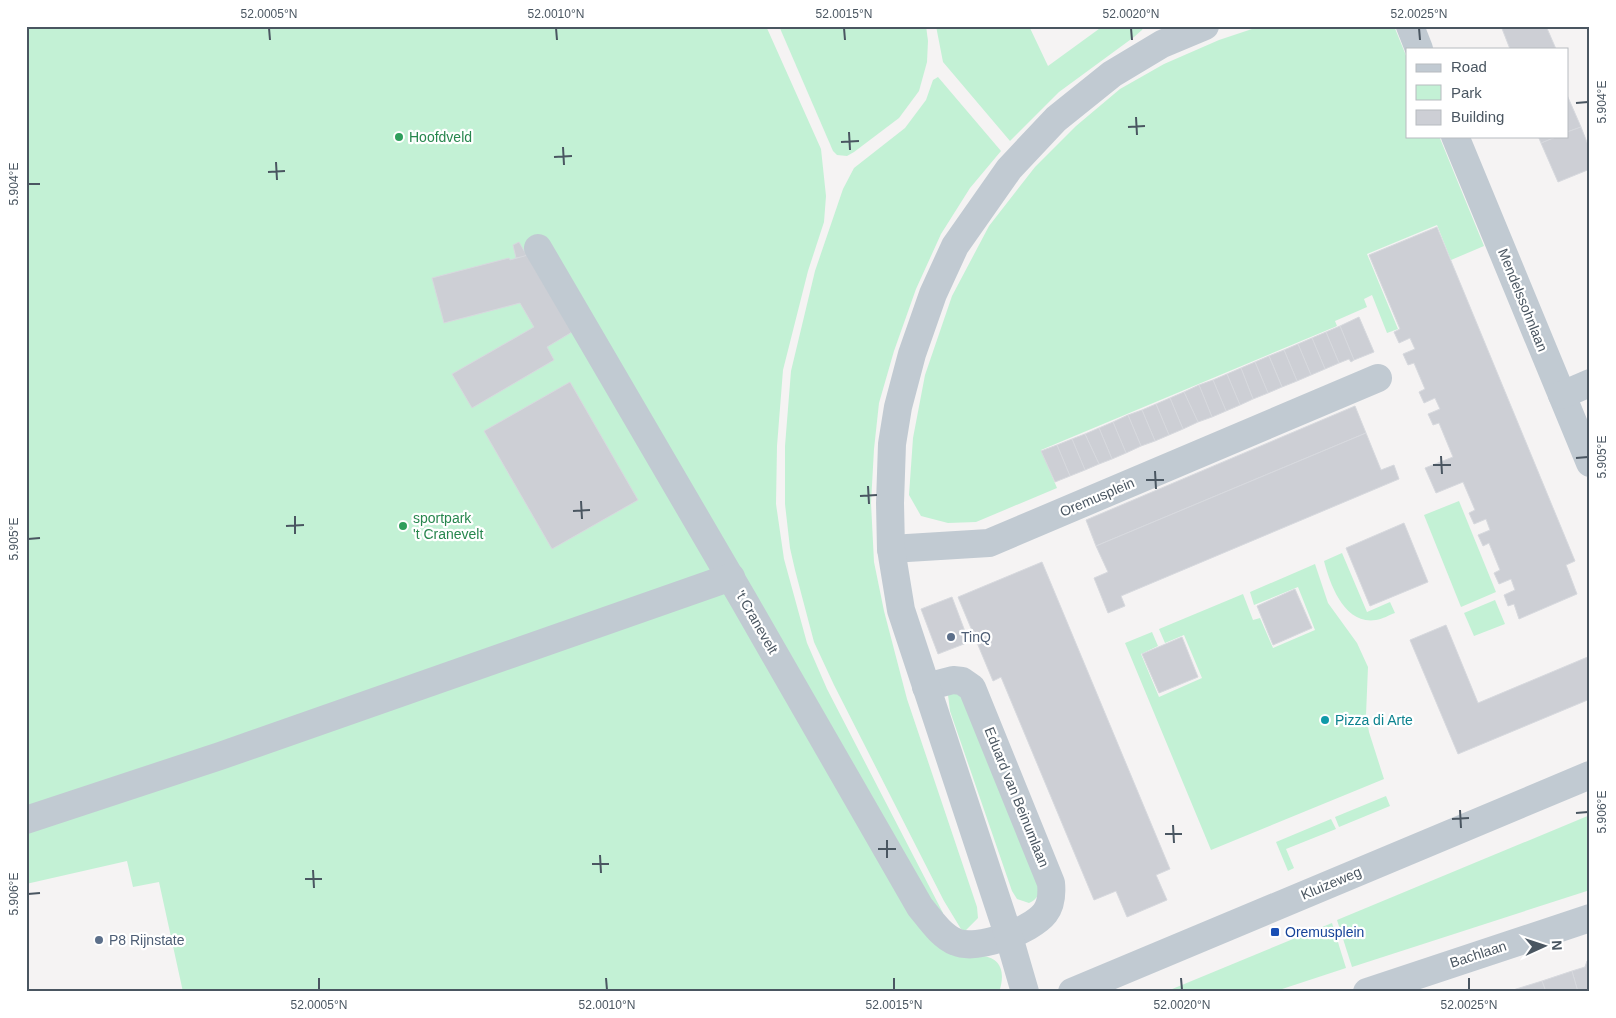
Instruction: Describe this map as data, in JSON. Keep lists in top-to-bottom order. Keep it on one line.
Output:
{"streets":{"street":["Mendelssohnlaan","Oremusplein","'t Cranevelt","Eduard van Beinumlaan","Kluizeweg","Bachlaan"]},"crossings":[["'t Cranevelt","Eduard van Beinumlaan"]],"places":{"other":["Hoofdveld","sportpark 't Cranevelt","TinQ","Pizza di Arte","P8 Rijnstate"],"transit":["Oremusplein"]},"legend":["Road","Park","Building"],"north":"right","coordinates":["52.0005°N","52.0010°N","52.0015°N","52.0020°N","52.0025°N","5.904°E","5.905°E","5.906°E"]}
